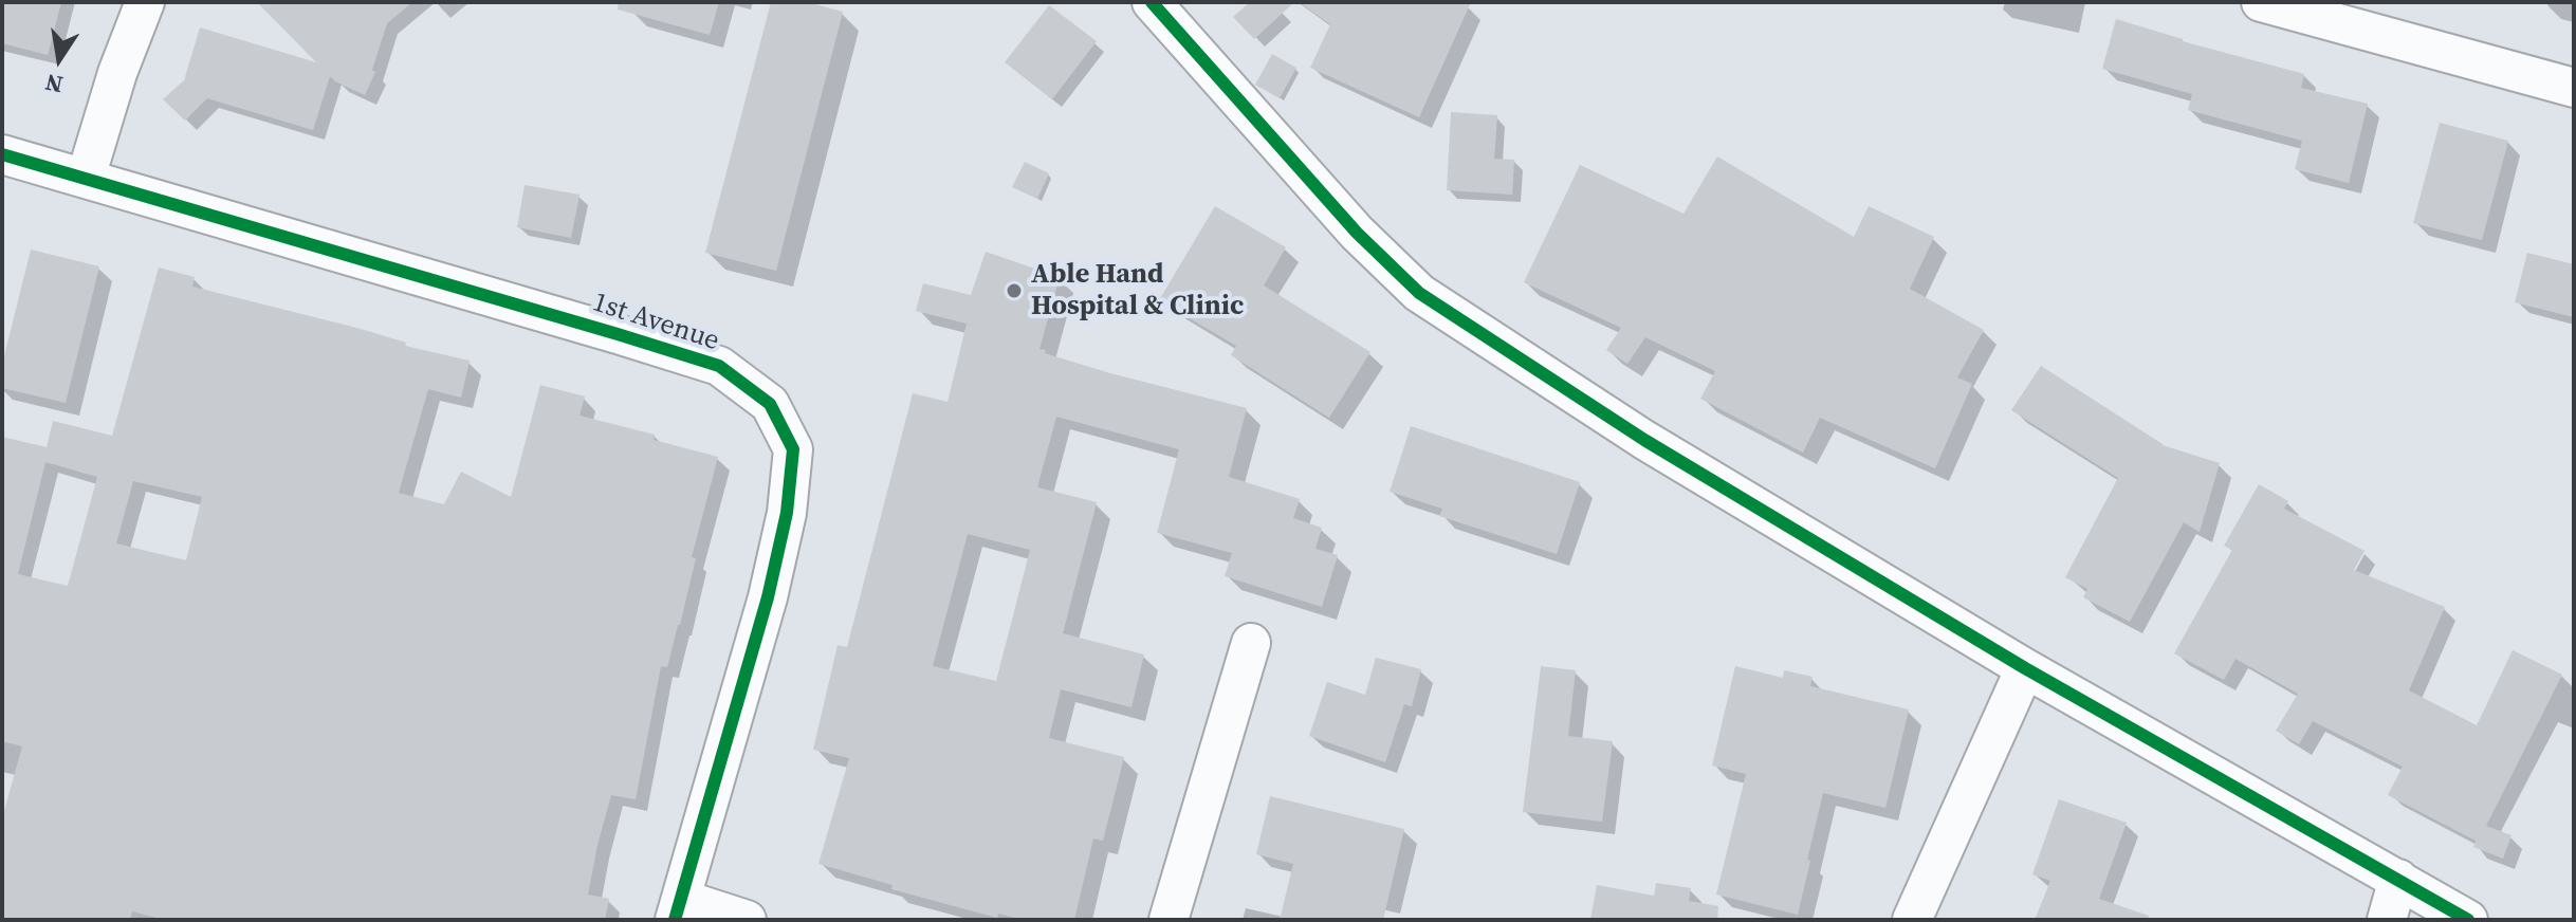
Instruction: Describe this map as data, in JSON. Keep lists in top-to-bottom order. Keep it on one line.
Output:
{"streets":{"street":["1st Avenue"]},"places":["Able Hand Hospital & Clinic"],"north":"bottom"}
